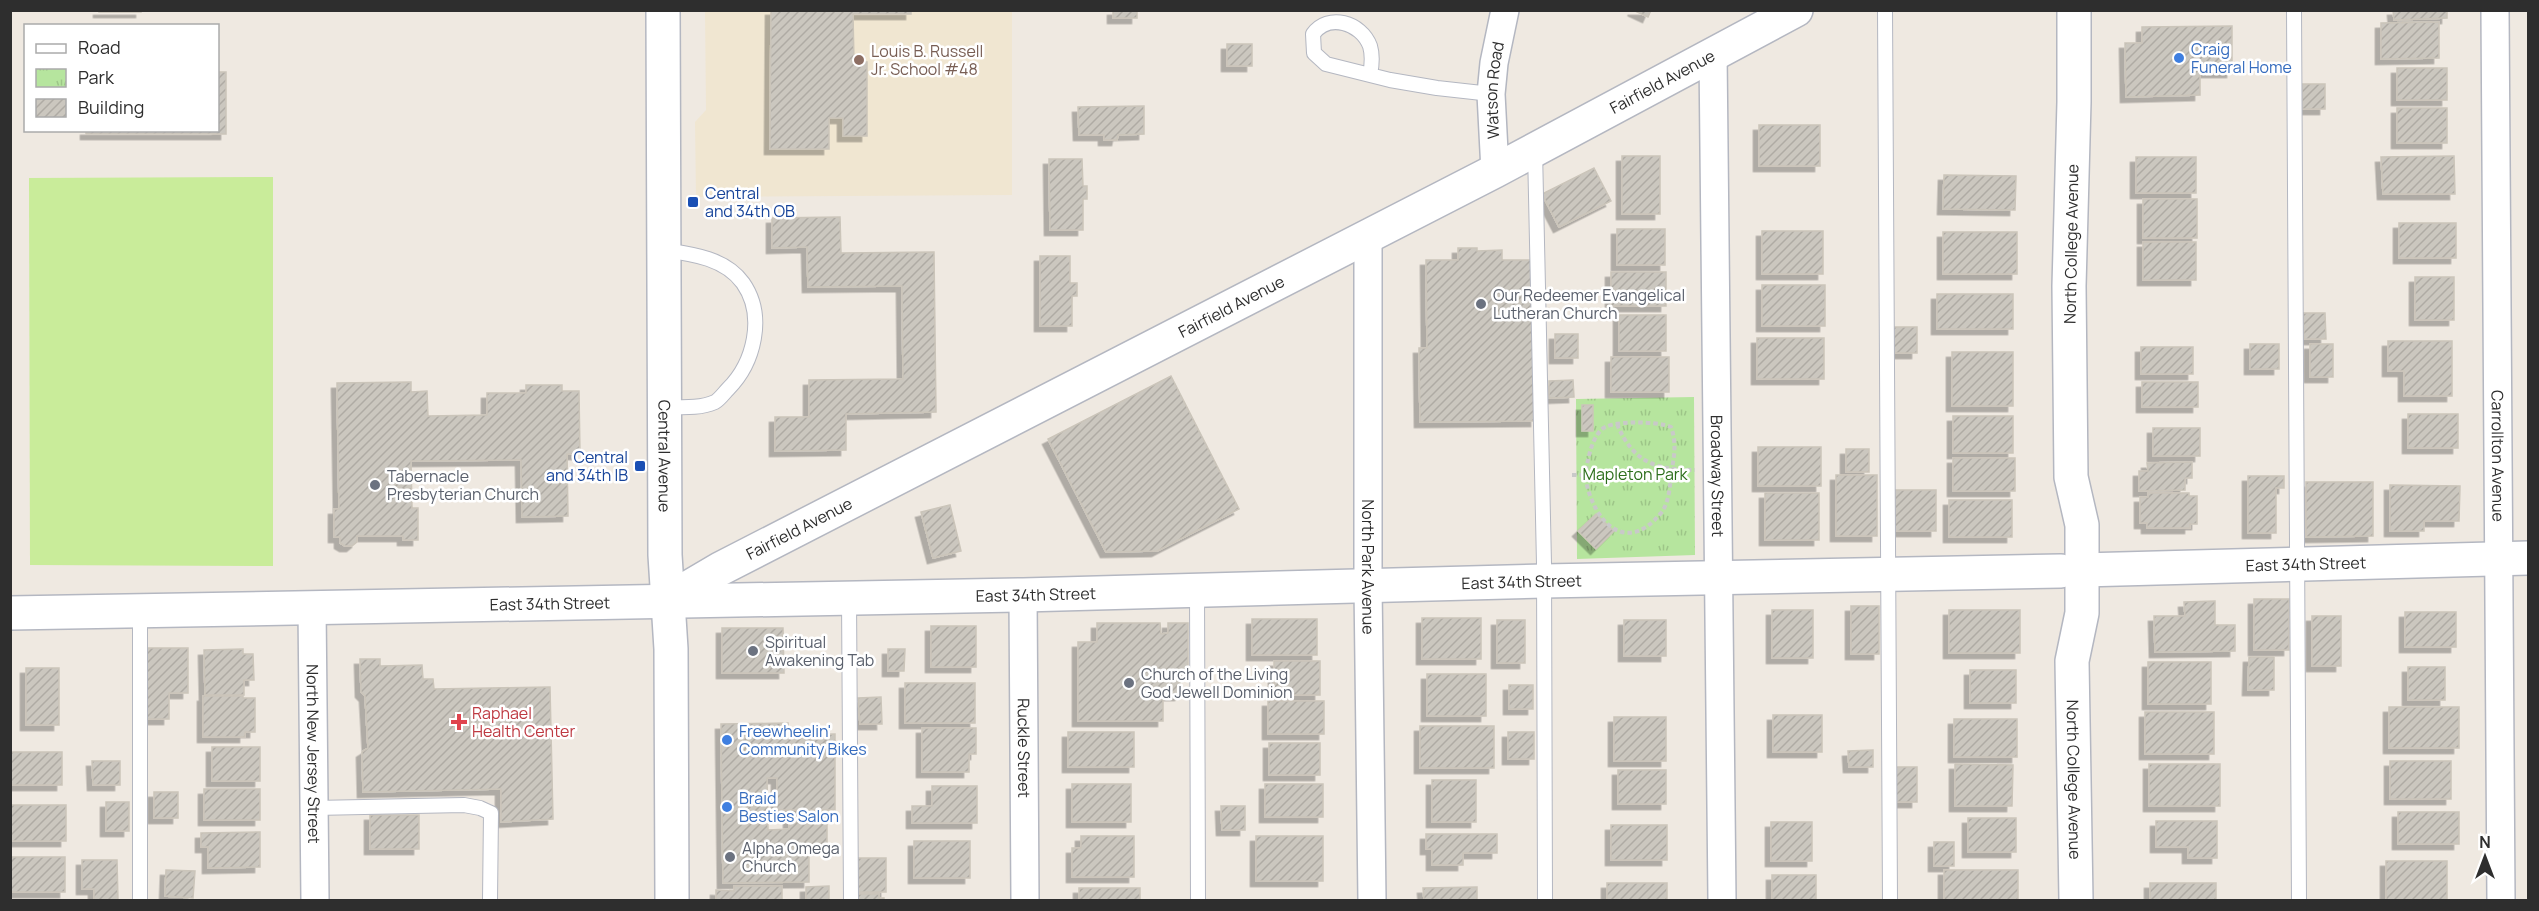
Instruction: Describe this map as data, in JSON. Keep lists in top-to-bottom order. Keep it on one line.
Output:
{"streets":{"street":["Fairfield Avenue","Watson Road","North College Avenue","Carrollton Avenue","Central Avenue","Broadway Street","East 34th Street","North Park Avenue","Ruckle Street","North New Jersey Street"]},"crossings":[["Fairfield Avenue","Watson Road"],["Fairfield Avenue","Central Avenue"],["Fairfield Avenue","Broadway Street"],["Fairfield Avenue","East 34th Street"],["Fairfield Avenue","North Park Avenue"],["North College Avenue","East 34th Street"],["Carrollton Avenue","East 34th Street"],["Central Avenue","East 34th Street"],["Broadway Street","East 34th Street"],["East 34th Street","North Park Avenue"],["East 34th Street","Ruckle Street"],["East 34th Street","North New Jersey Street"]],"parks":["Mapleton Park"],"places":{"other":["Craig Funeral Home","Louis B. Russell Jr. School #48","Our Redeemer Evangelical Lutheran Church","Tabernacle Presbyterian Church","Spiritual Awakening Tab","Church of the Living God Jewell Dominion","Freewheelin' Community Bikes","Braid Besties Salon","Alpha Omega Church"],"transit":["Central and 34th OB","Central and 34th IB"],"health":["Raphael Health Center"]},"legend":["Road","Park","Building"],"north":"top"}
